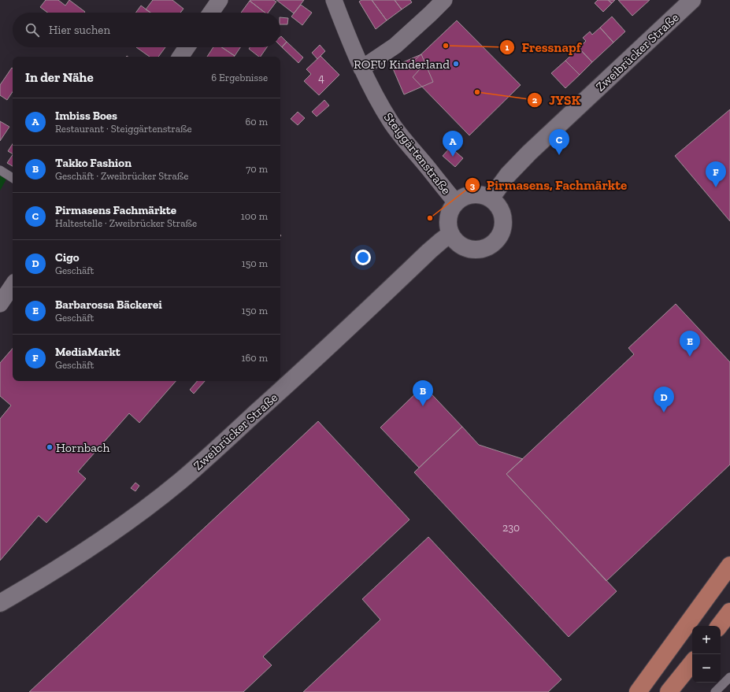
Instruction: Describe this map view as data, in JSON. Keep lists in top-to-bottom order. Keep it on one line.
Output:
{"streets":{"street":["Zweibrücker Straße","Steiggärtenstraße"]},"crossings":[["Zweibrücker Straße","Steiggärtenstraße"]],"places":["Fressnapf","ROFU Kinderland","JYSK","Pirmasens, Fachmärkte","Hornbach"],"house_numbers":["4","230"],"page":{"search":"Hier suchen","heading":["In der Nähe","6 Ergebnisse"],"list":[{"mark":"A","name":"Imbiss Boes","note":"Restaurant · Steiggärtenstraße","value":"60 m"},{"mark":"B","name":"Takko Fashion","note":"Geschäft · Zweibrücker Straße","value":"70 m"},{"mark":"C","name":"Pirmasens Fachmärkte","note":"Haltestelle · Zweibrücker Straße","value":"100 m"},{"mark":"D","name":"Cigo","note":"Geschäft","value":"150 m"},{"mark":"E","name":"Barbarossa Bäckerei","note":"Geschäft","value":"150 m"},{"mark":"F","name":"MediaMarkt","note":"Geschäft","value":"160 m"}],"pins":["C","A","F","E","B","D"],"map_buttons":["+","−"]}}
